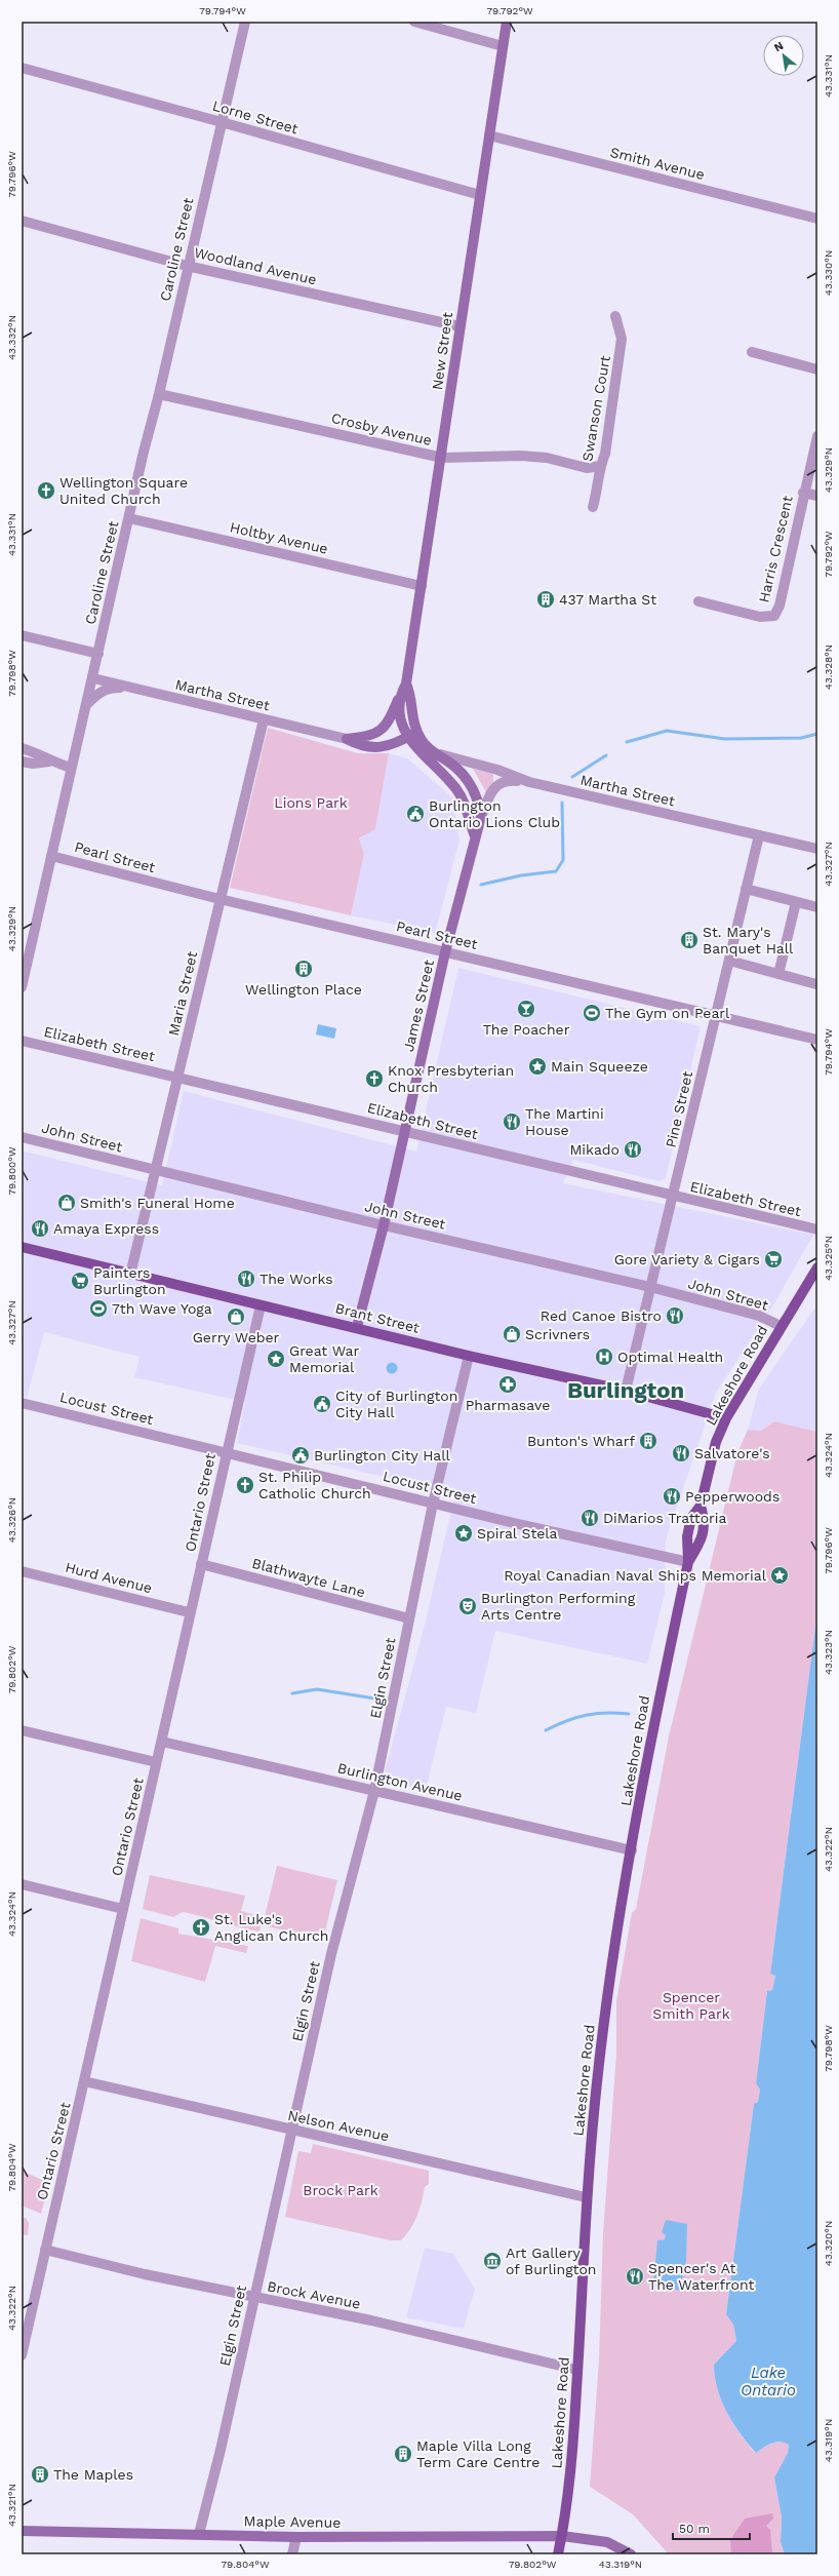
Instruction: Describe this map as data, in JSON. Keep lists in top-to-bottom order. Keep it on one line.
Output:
{"streets":{"main road":["New Street","James Street","Brant Street","Lakeshore Road","Maple Avenue"],"street":["Lorne Street","Smith Avenue","Caroline Street","Woodland Avenue","Swanson Court","Crosby Avenue","Holtby Avenue","Harris Crescent","Martha Street","Pearl Street","Maria Street","Elizabeth Street","Pine Street","John Street","Locust Street","Ontario Street","Hurd Avenue","Blathwayte Lane","Elgin Street","Burlington Avenue","Nelson Avenue","Brock Avenue"]},"crossings":[["Lorne Street","Caroline Street"],["Lorne Street","New Street"],["Smith Avenue","New Street"],["Caroline Street","Woodland Avenue"],["Caroline Street","Crosby Avenue"],["Caroline Street","Holtby Avenue"],["Caroline Street","Martha Street"],["Caroline Street","Pearl Street"],["Woodland Avenue","New Street"],["New Street","Crosby Avenue"],["New Street","Holtby Avenue"],["New Street","Martha Street"],["New Street","James Street"],["Swanson Court","Crosby Avenue"],["Martha Street","Maria Street"],["Martha Street","James Street"],["Martha Street","Pine Street"],["Pearl Street","Maria Street"],["Pearl Street","James Street"],["Pearl Street","Pine Street"],["Maria Street","Elizabeth Street"],["Maria Street","John Street"],["Maria Street","Brant Street"],["James Street","Elizabeth Street"],["James Street","John Street"],["James Street","Brant Street"],["Elizabeth Street","Pine Street"],["Pine Street","John Street"],["Pine Street","Brant Street"],["John Street","Lakeshore Road"],["Brant Street","Lakeshore Road"],["Brant Street","Ontario Street"],["Brant Street","Elgin Street"],["Lakeshore Road","Locust Street"],["Lakeshore Road","Burlington Avenue"],["Lakeshore Road","Nelson Avenue"],["Lakeshore Road","Brock Avenue"],["Lakeshore Road","Maple Avenue"],["Locust Street","Ontario Street"],["Locust Street","Elgin Street"],["Ontario Street","Hurd Avenue"],["Ontario Street","Blathwayte Lane"],["Ontario Street","Burlington Avenue"],["Ontario Street","Nelson Avenue"],["Ontario Street","Brock Avenue"],["Blathwayte Lane","Elgin Street"],["Elgin Street","Burlington Avenue"],["Elgin Street","Nelson Avenue"],["Elgin Street","Brock Avenue"],["Elgin Street","Maple Avenue"]],"districts":["Burlington"],"water":["Lake Ontario"],"parks":["Lions Park","Spencer Smith Park","Brock Park"],"places":{"church":["Wellington Square United Church","Knox Presbyterian Church","St. Philip Catholic Church","St. Luke's Anglican Church"],"building":["437 Martha St","St. Mary's Banquet Hall","Wellington Place","Bunton's Wharf","Maple Villa Long Term Care Centre","The Maples"],"public building":["Burlington Ontario Lions Club","City of Burlington City Hall","Burlington City Hall"],"bar":["The Poacher"],"sports":["The Gym on Pearl","7th Wave Yoga"],"place":["Main Squeeze","Great War Memorial","Spiral Stela","Royal Canadian Naval Ships Memorial"],"restaurant":["The Martini House","Mikado","Amaya Express","The Works","Red Canoe Bistro","Salvatore's","Pepperwoods","DiMarios Trattoria","Spencer's At The Waterfront"],"shop":["Smith's Funeral Home","Gerry Weber","Scrivners"],"supermarket":["Gore Variety & Cigars","Painters Burlington"],"hospital":["Optimal Health"],"pharmacy":["Pharmasave"],"theatre":["Burlington Performing Arts Centre"],"museum":["Art Gallery of Burlington"]},"scale_bar":"50 m","north":"top left","coordinates":["79.794°W","79.792°W","43.331°N","79.796°W","43.330°N","43.332°N","43.329°N","43.328°N","79.798°W","43.327°N","79.800°W","43.325°N","43.324°N","43.326°N","43.323°N","79.802°W","43.322°N","79.804°W","43.320°N","43.319°N","43.321°N"]}
